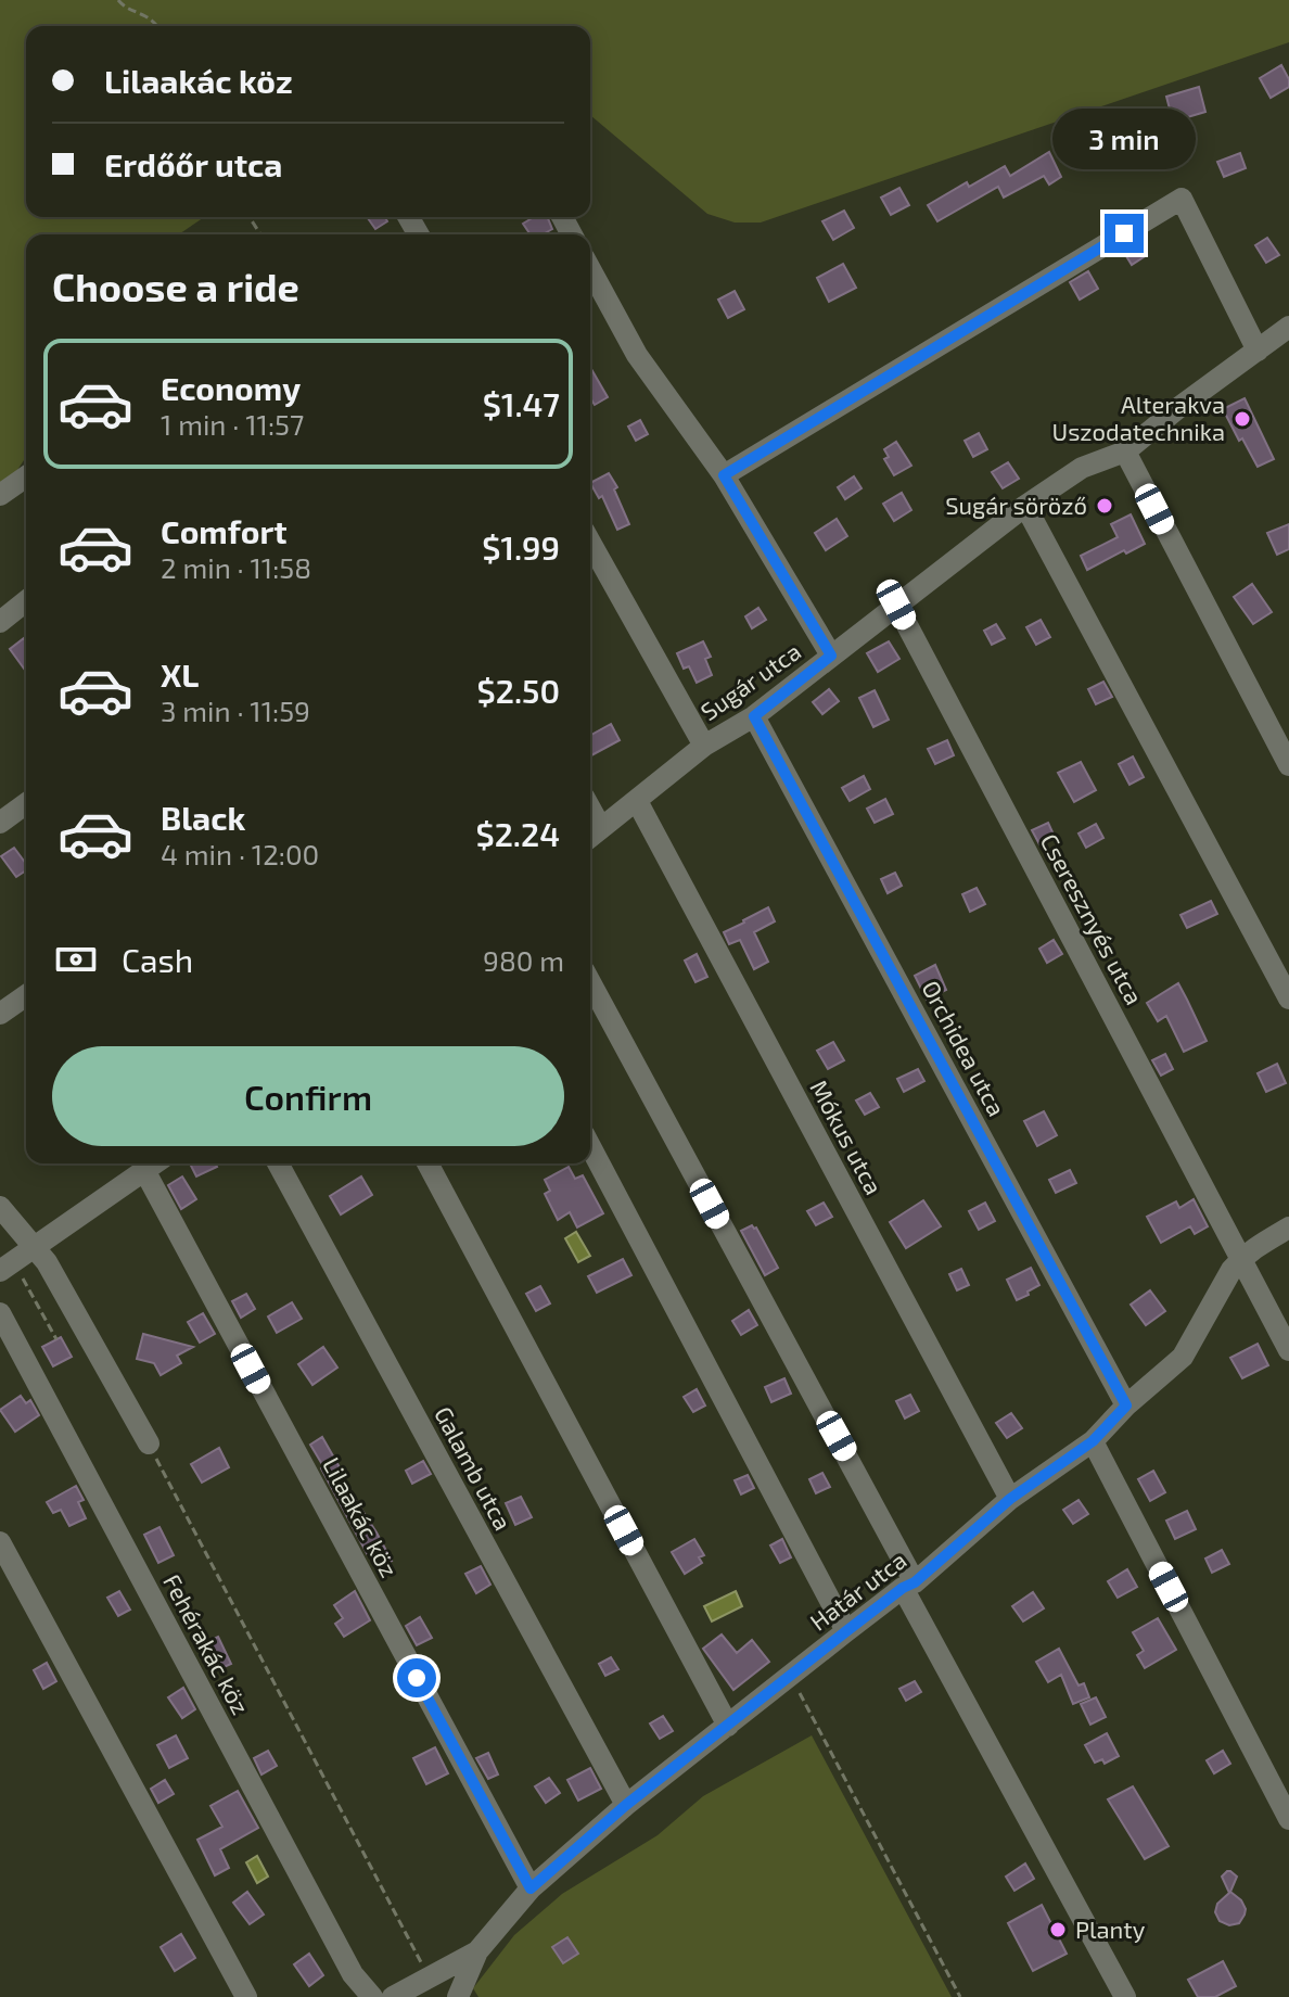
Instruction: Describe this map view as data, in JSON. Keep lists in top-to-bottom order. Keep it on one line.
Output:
{"streets":{"street":["Sugár utca","Cseresznyés utca","Orchidea utca","Mókus utca","Galamb utca","Lilaakác köz","Határ utca","Fehérakác köz"]},"crossings":[["Sugár utca","Cseresznyés utca"],["Sugár utca","Orchidea utca"],["Sugár utca","Mókus utca"],["Cseresznyés utca","Határ utca"],["Orchidea utca","Határ utca"],["Mókus utca","Határ utca"],["Galamb utca","Határ utca"],["Lilaakác köz","Határ utca"]],"places":["Alterakva Uszodatechnika","Sugár söröző","Planty"],"page":{"banner":["Lilaakác köz","Erdőőr utca"],"bubble":"3 min","heading":"Choose a ride","list":[{"name":"Economy","note":"1 min · 11:57","value":"$1.47"},{"name":"Comfort","note":"2 min · 11:58","value":"$1.99"},{"name":"XL","note":"3 min · 11:59","value":"$2.50"},{"name":"Black","note":"4 min · 12:00","value":"$2.24"}],"pay":["Cash","980 m"],"buttons":"Confirm"}}
